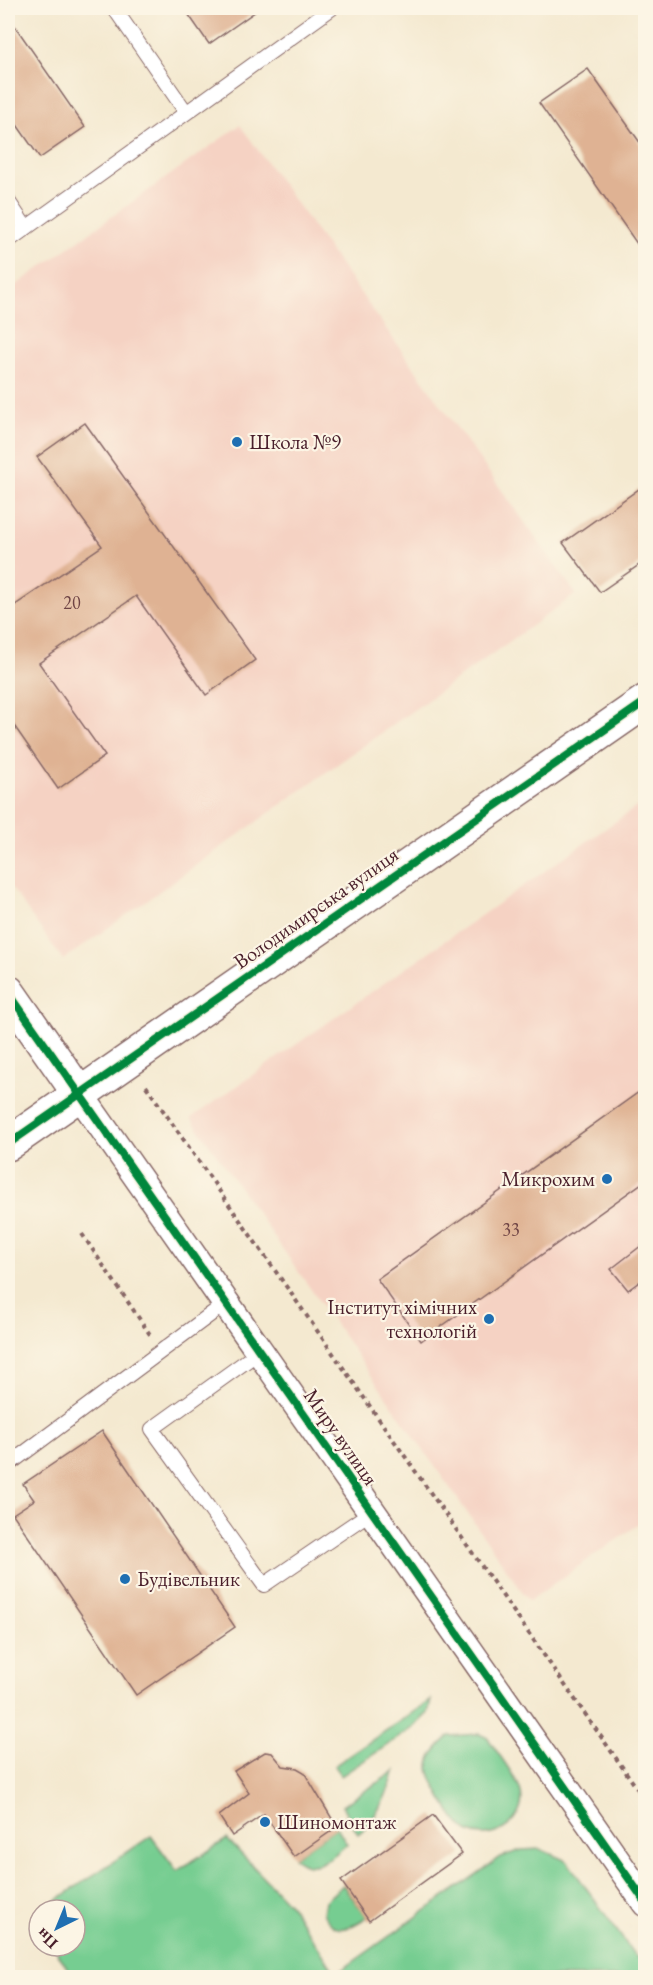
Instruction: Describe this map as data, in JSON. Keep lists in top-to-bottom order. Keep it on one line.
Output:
{"streets":{"street":["Володимирська вулиця","Миру вулиця"]},"crossings":[["Володимирська вулиця","Миру вулиця"]],"places":["Школа №9","Микрохим","Інститут хімічних технологій","Будівельник","Шиномонтаж"],"house_numbers":["20","33"],"north":"bottom left"}
